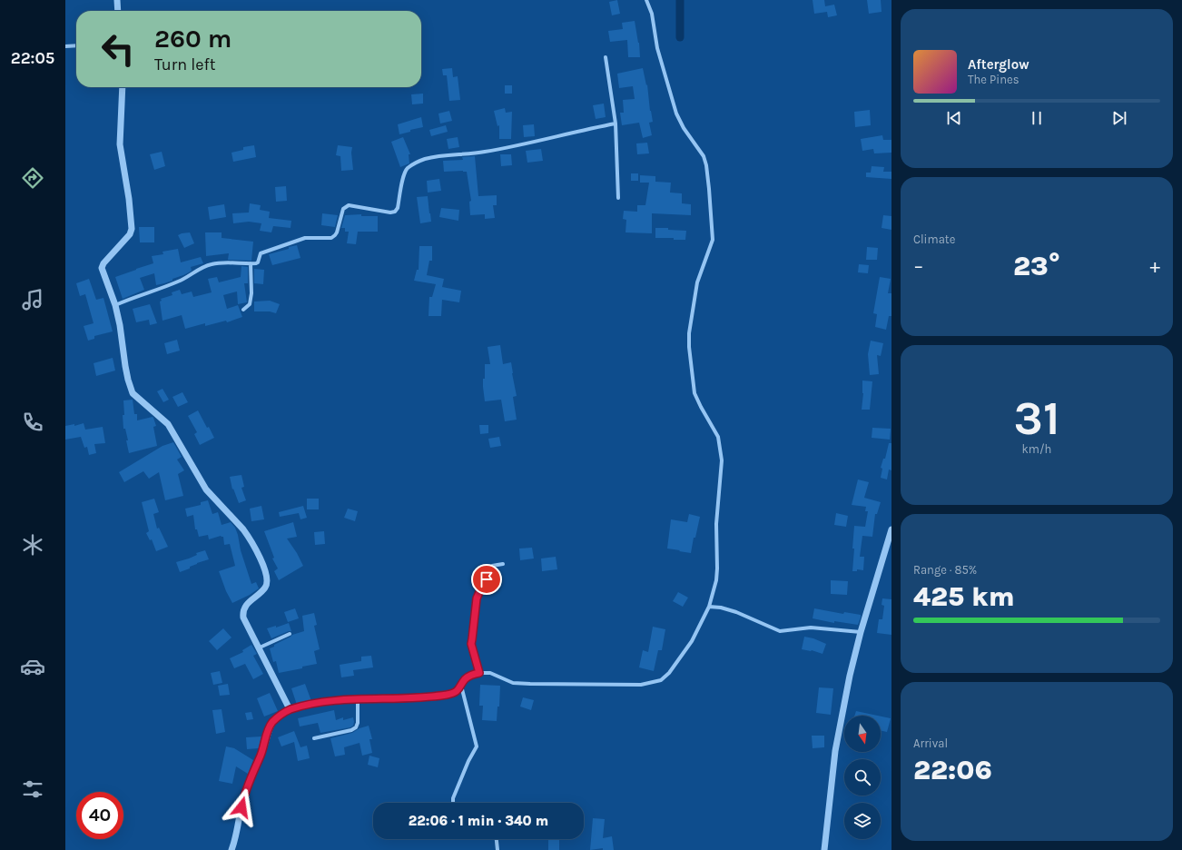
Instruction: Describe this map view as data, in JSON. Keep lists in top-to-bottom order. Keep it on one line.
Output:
{"north":"bottom","page":{"tabs":"22:05","turn":["260 m","Turn left"],"song":["Afterglow","The Pines"],"tile":["Climate",["31","km/h"],["Range · 85%","425 km"],["Arrival","22:06"]],"heat":["−","23°","+"],"limit":"40","trip":"22:06 · 1 min · 340 m"}}
